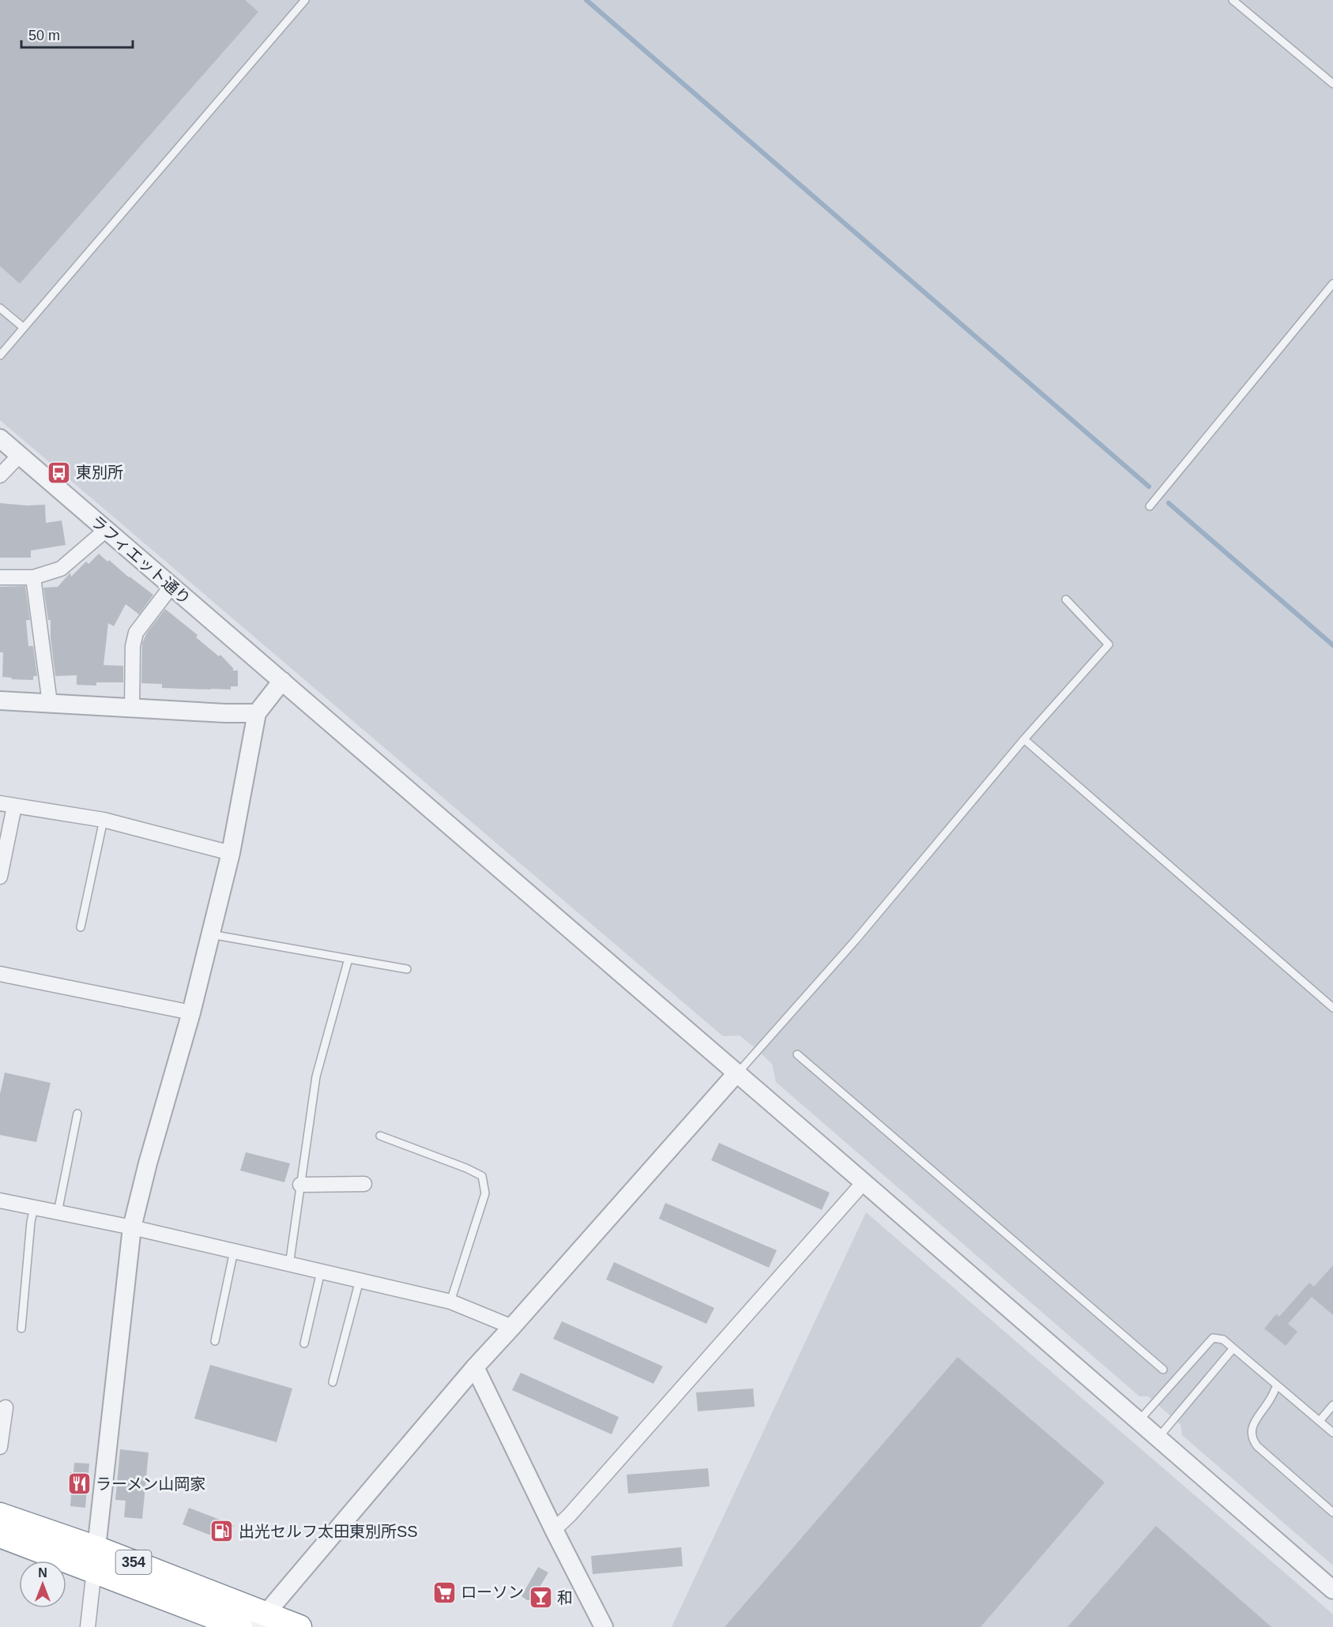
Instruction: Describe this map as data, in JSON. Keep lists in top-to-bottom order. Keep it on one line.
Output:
{"streets":{"highway":["354"],"street":["ラフィエット通り"]},"places":{"bus stop":["東別所"],"restaurant":["ラーメン山岡家"],"fuel station":["出光セルフ太田東別所SS"],"supermarket":["ローソン"],"bar":["和"]},"scale_bar":"50 m","north":"top"}
